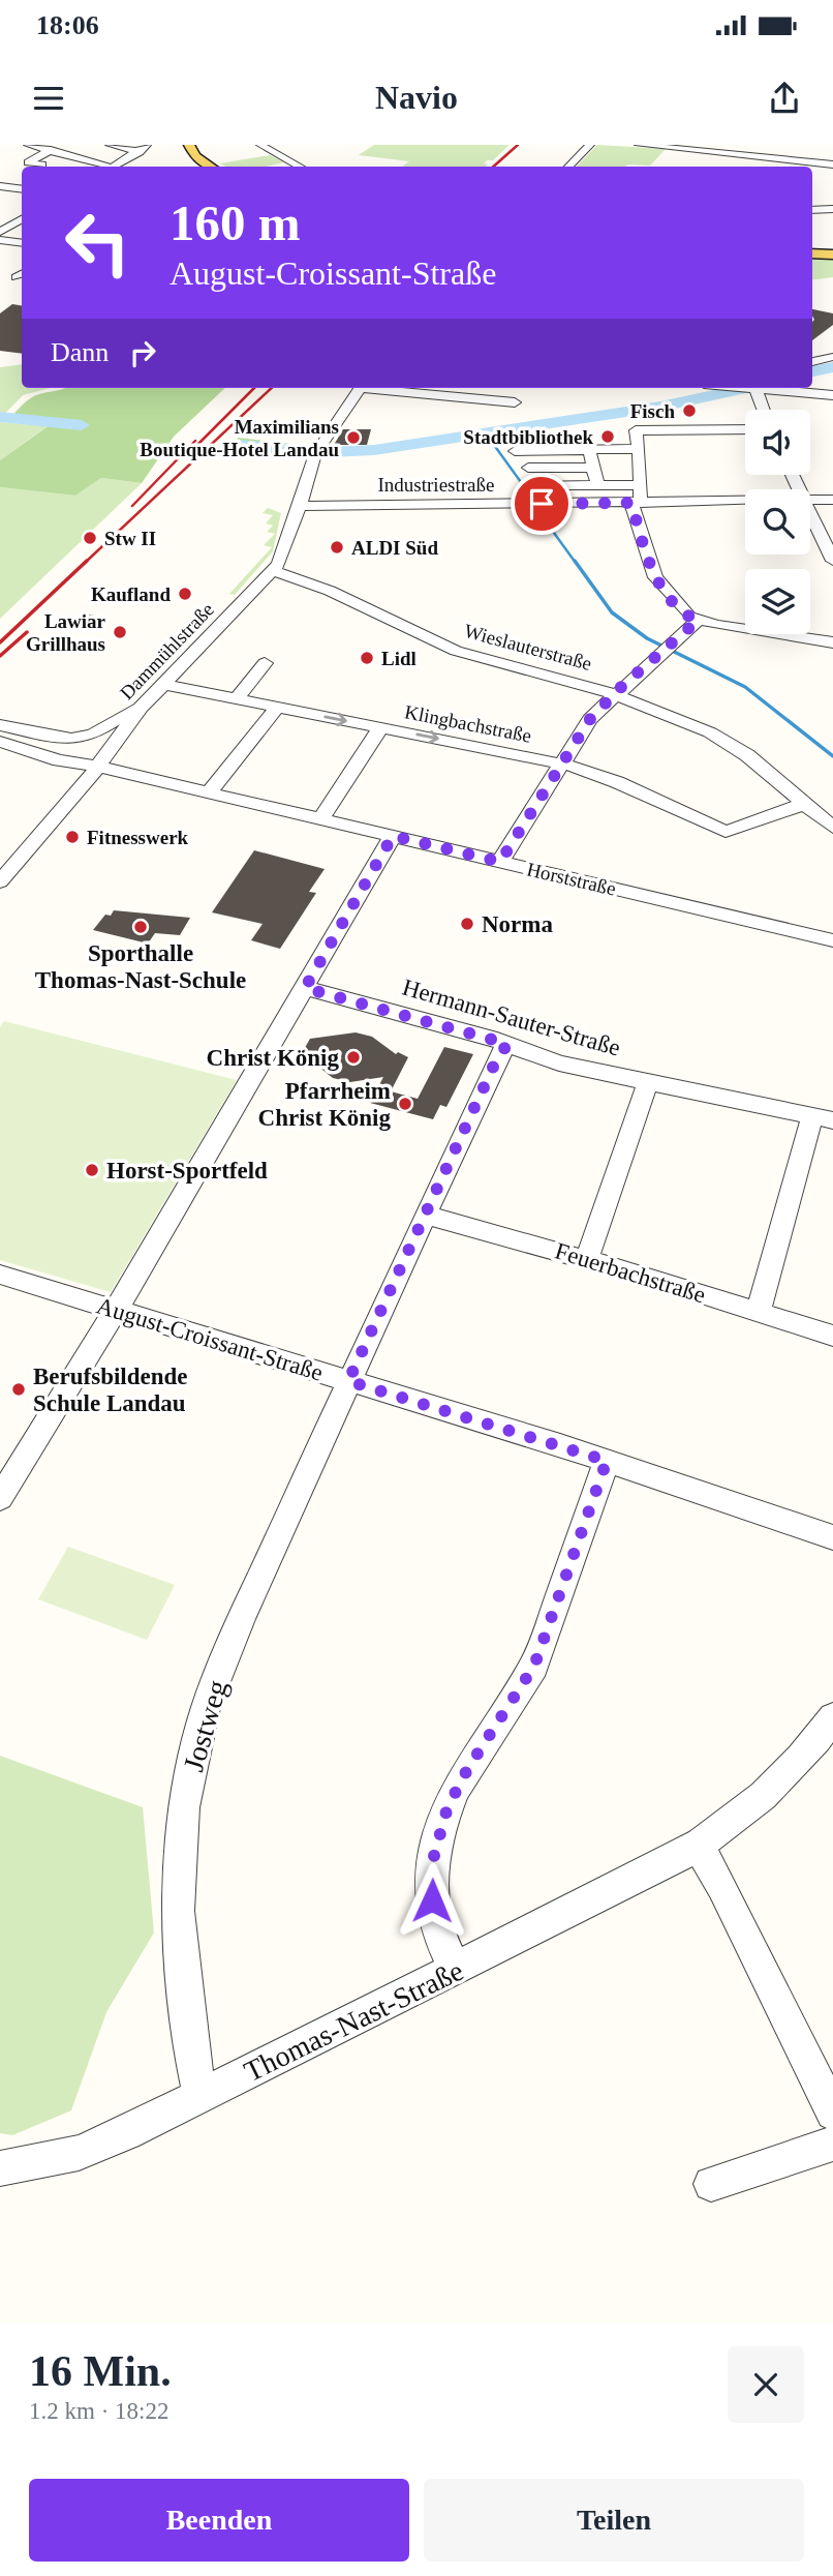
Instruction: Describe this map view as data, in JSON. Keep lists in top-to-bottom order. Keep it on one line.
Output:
{"streets":{"street":["Industriestraße","Wieslauterstraße","Dammühlstraße","Klingbachstraße","Horststraße","Hermann-Sauter-Straße","Feuerbachstraße","August-Croissant-Straße","Jostweg","Thomas-Nast-Straße"]},"crossings":[["Industriestraße","Dammühlstraße"],["Wieslauterstraße","Dammühlstraße"],["Wieslauterstraße","Klingbachstraße"],["Dammühlstraße","Klingbachstraße"],["Dammühlstraße","Horststraße"],["Hermann-Sauter-Straße","Jostweg"],["Feuerbachstraße","Jostweg"],["August-Croissant-Straße","Jostweg"],["Jostweg","Thomas-Nast-Straße"]],"one_way":["Klingbachstraße"],"places":["Fisch","Stadtbibliothek","Maximilians Boutique-Hotel Landau","Stw II","ALDI Süd","Kaufland","Lawiar Grillhaus","Lidl","Fitnesswerk","Norma","Sporthalle Thomas-Nast-Schule","Christ König","Pfarrheim Christ König","Horst-Sportfeld","Berufsbildende Schule Landau"],"page":{"status":"18:06","header":"Navio","turn":["160 m","August-Croissant-Straße"],"then":"Dann","heading":["16 Min.","1.2 km · 18:22"],"buttons":["Beenden","Teilen"]}}
